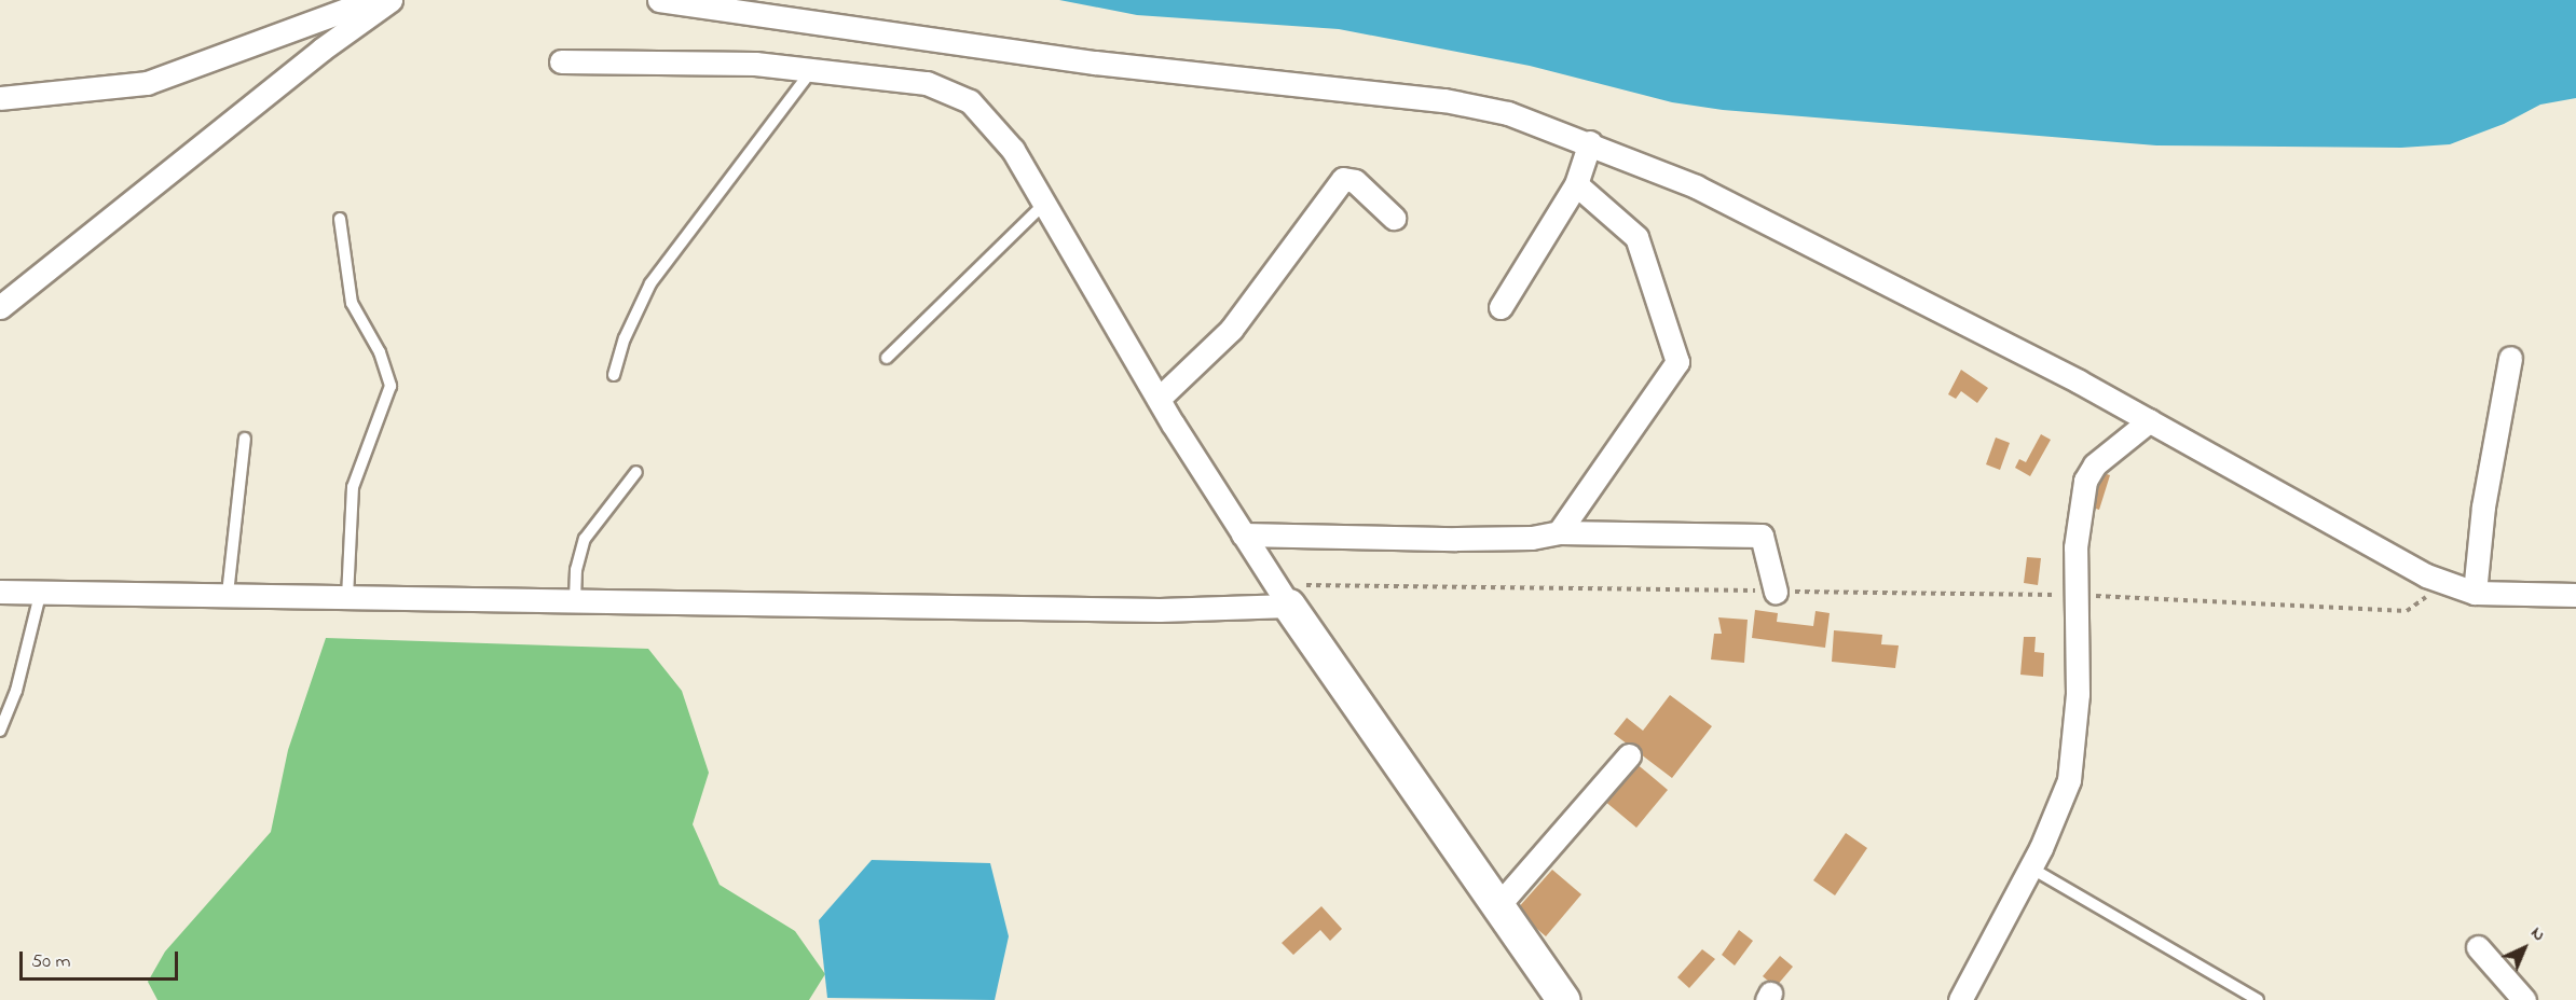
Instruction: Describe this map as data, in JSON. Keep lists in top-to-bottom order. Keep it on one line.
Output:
{"scale_bar":"50 m","north":"top right"}
